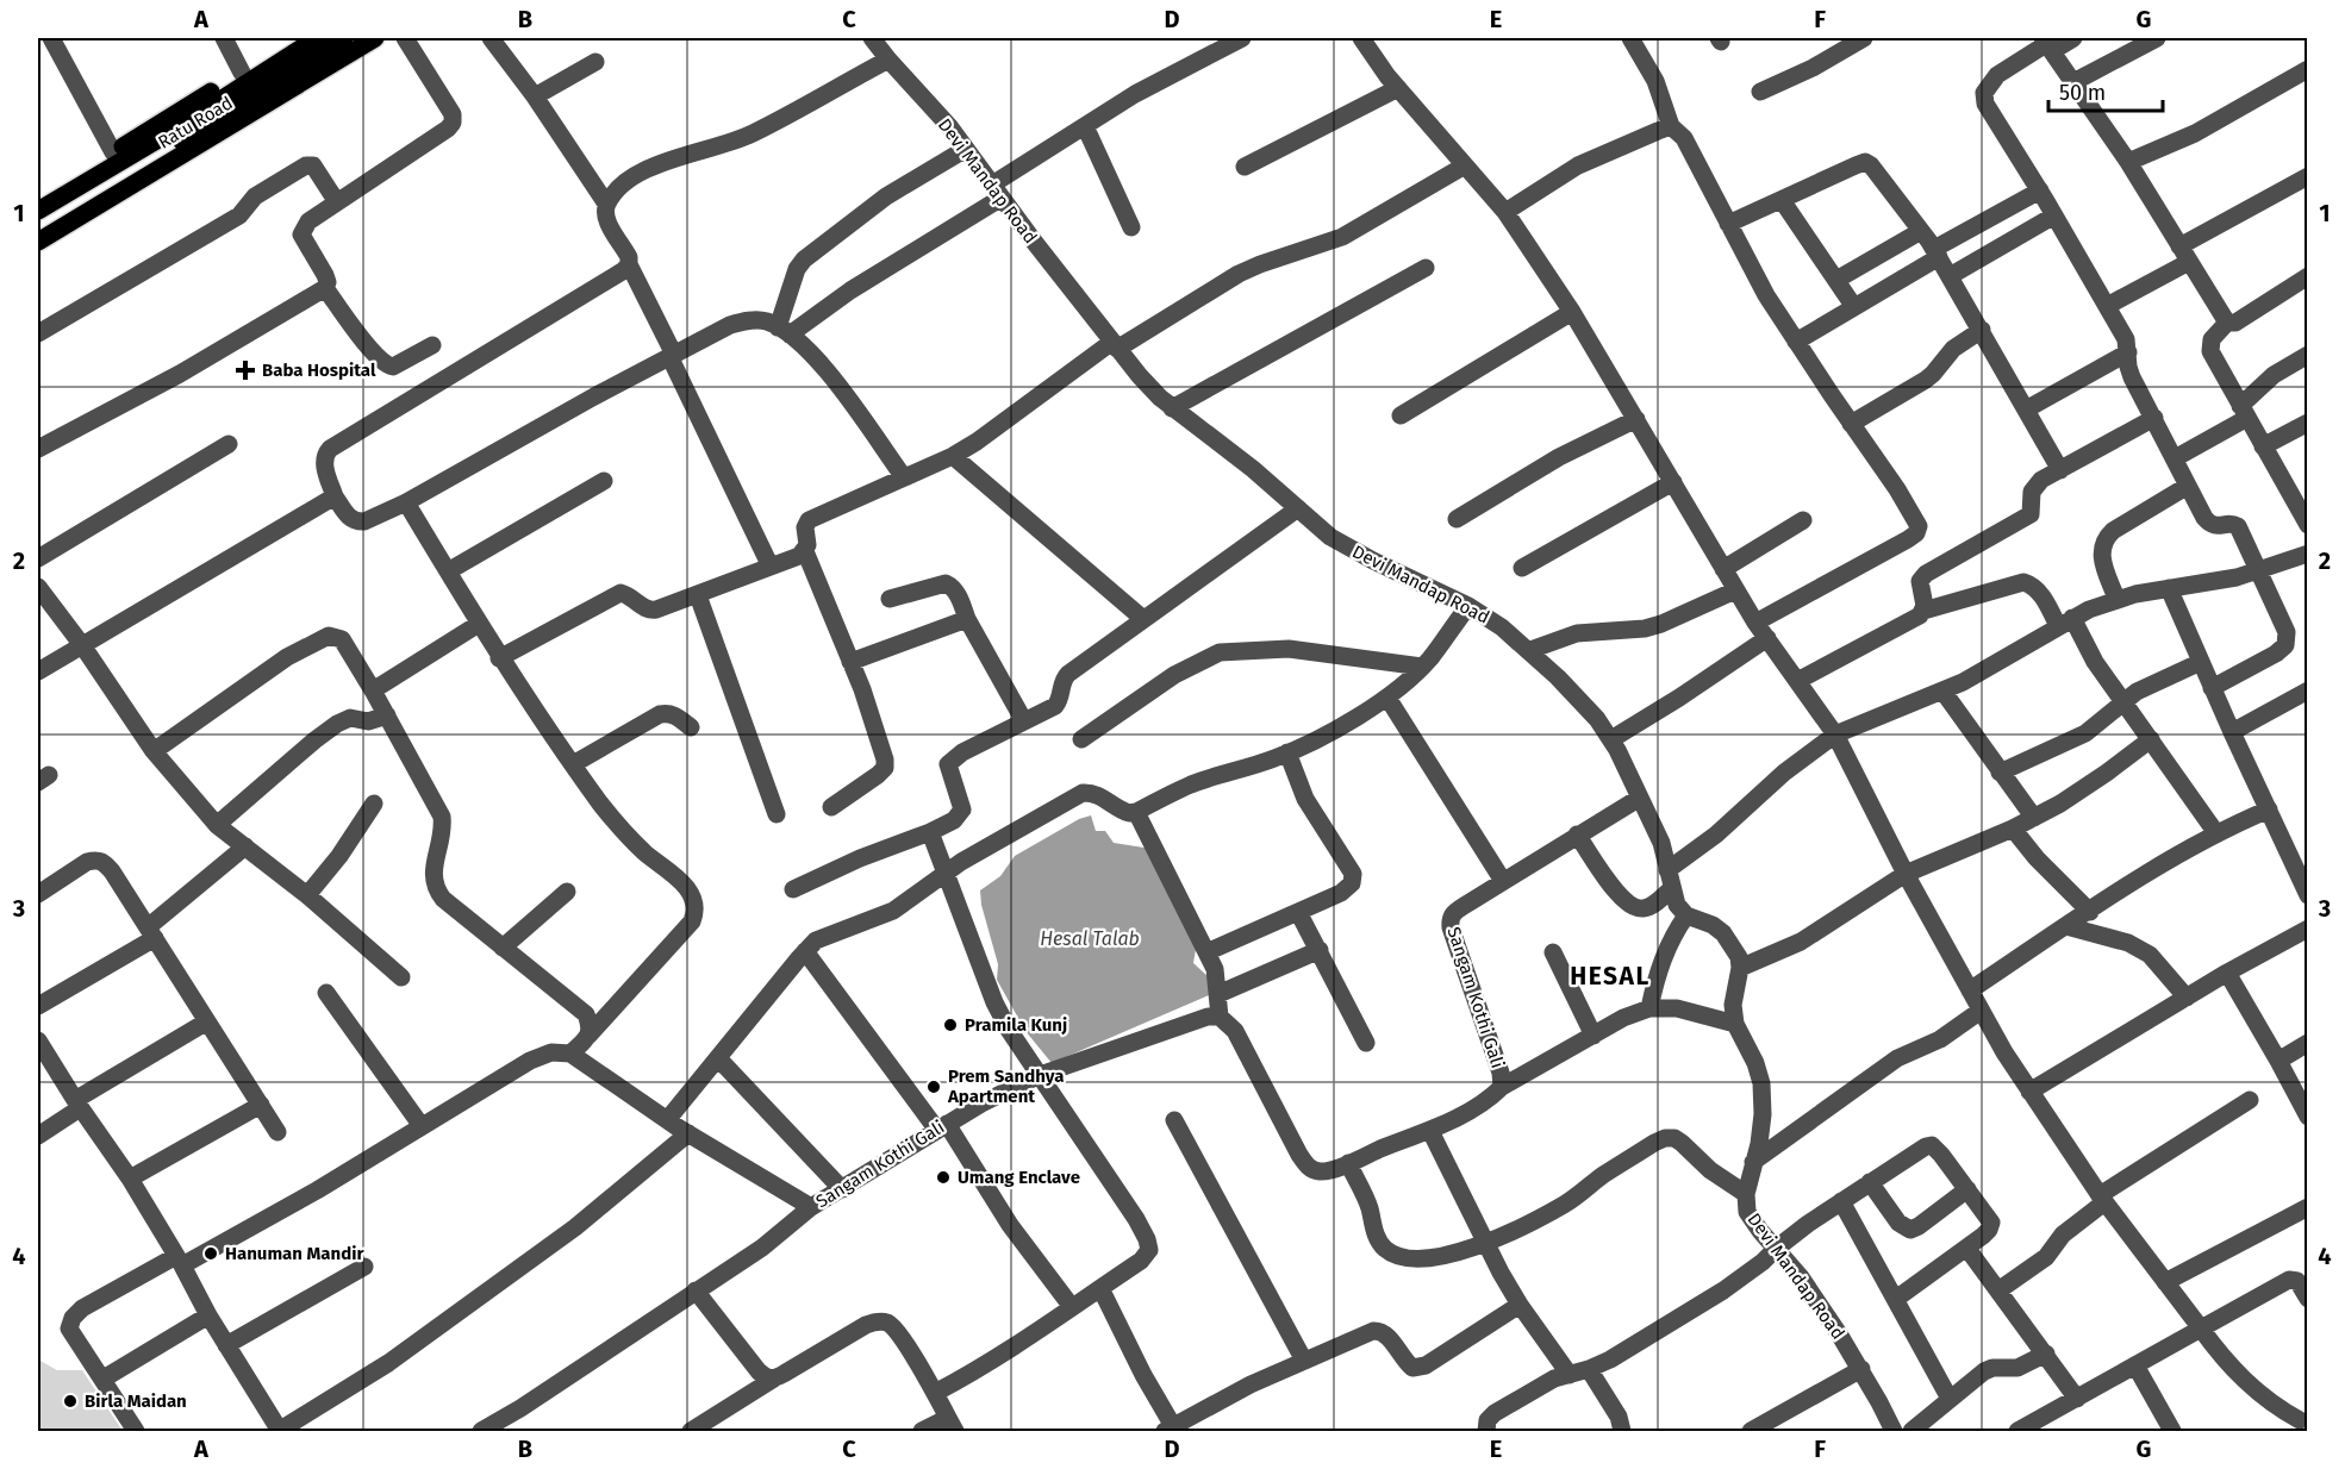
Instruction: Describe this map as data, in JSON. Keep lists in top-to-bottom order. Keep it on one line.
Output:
{"streets":{"main road":["Ratu Road"],"street":["Devi Mandap Road","Sangam Kothi Gali"]},"crossings":[["Devi Mandap Road","Sangam Kothi Gali"]],"districts":["HESAL"],"water":["Hesal Talab"],"places":{"health":["Baba Hospital"],"other":["Pramila Kunj","Prem Sandhya Apartment","Umang Enclave","Hanuman Mandir","Birla Maidan"]},"scale_bar":"50 m","grid":{"columns":["A","B","C","D","E","F","G"],"rows":["1","2","3","4"]}}
